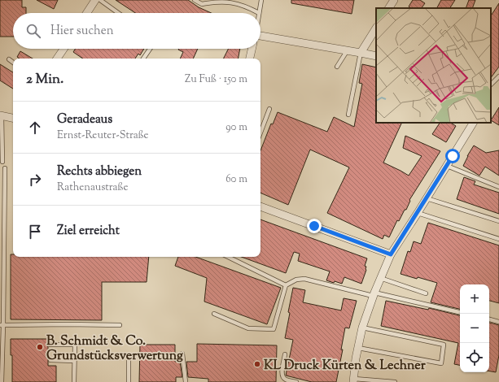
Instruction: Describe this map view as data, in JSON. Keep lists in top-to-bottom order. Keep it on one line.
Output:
{"places":["B. Schmidt & Co. Grundstücksverwertung","KL Druck Kürten & Lechner"],"page":{"search":"Hier suchen","heading":["2 Min.","Zu Fuß · 150 m"],"list":[["Geradeaus","Ernst-Reuter-Straße","90 m"],["Rechts abbiegen","Rathenaustraße","60 m"],"Ziel erreicht"],"map_buttons":["+","−"]}}
